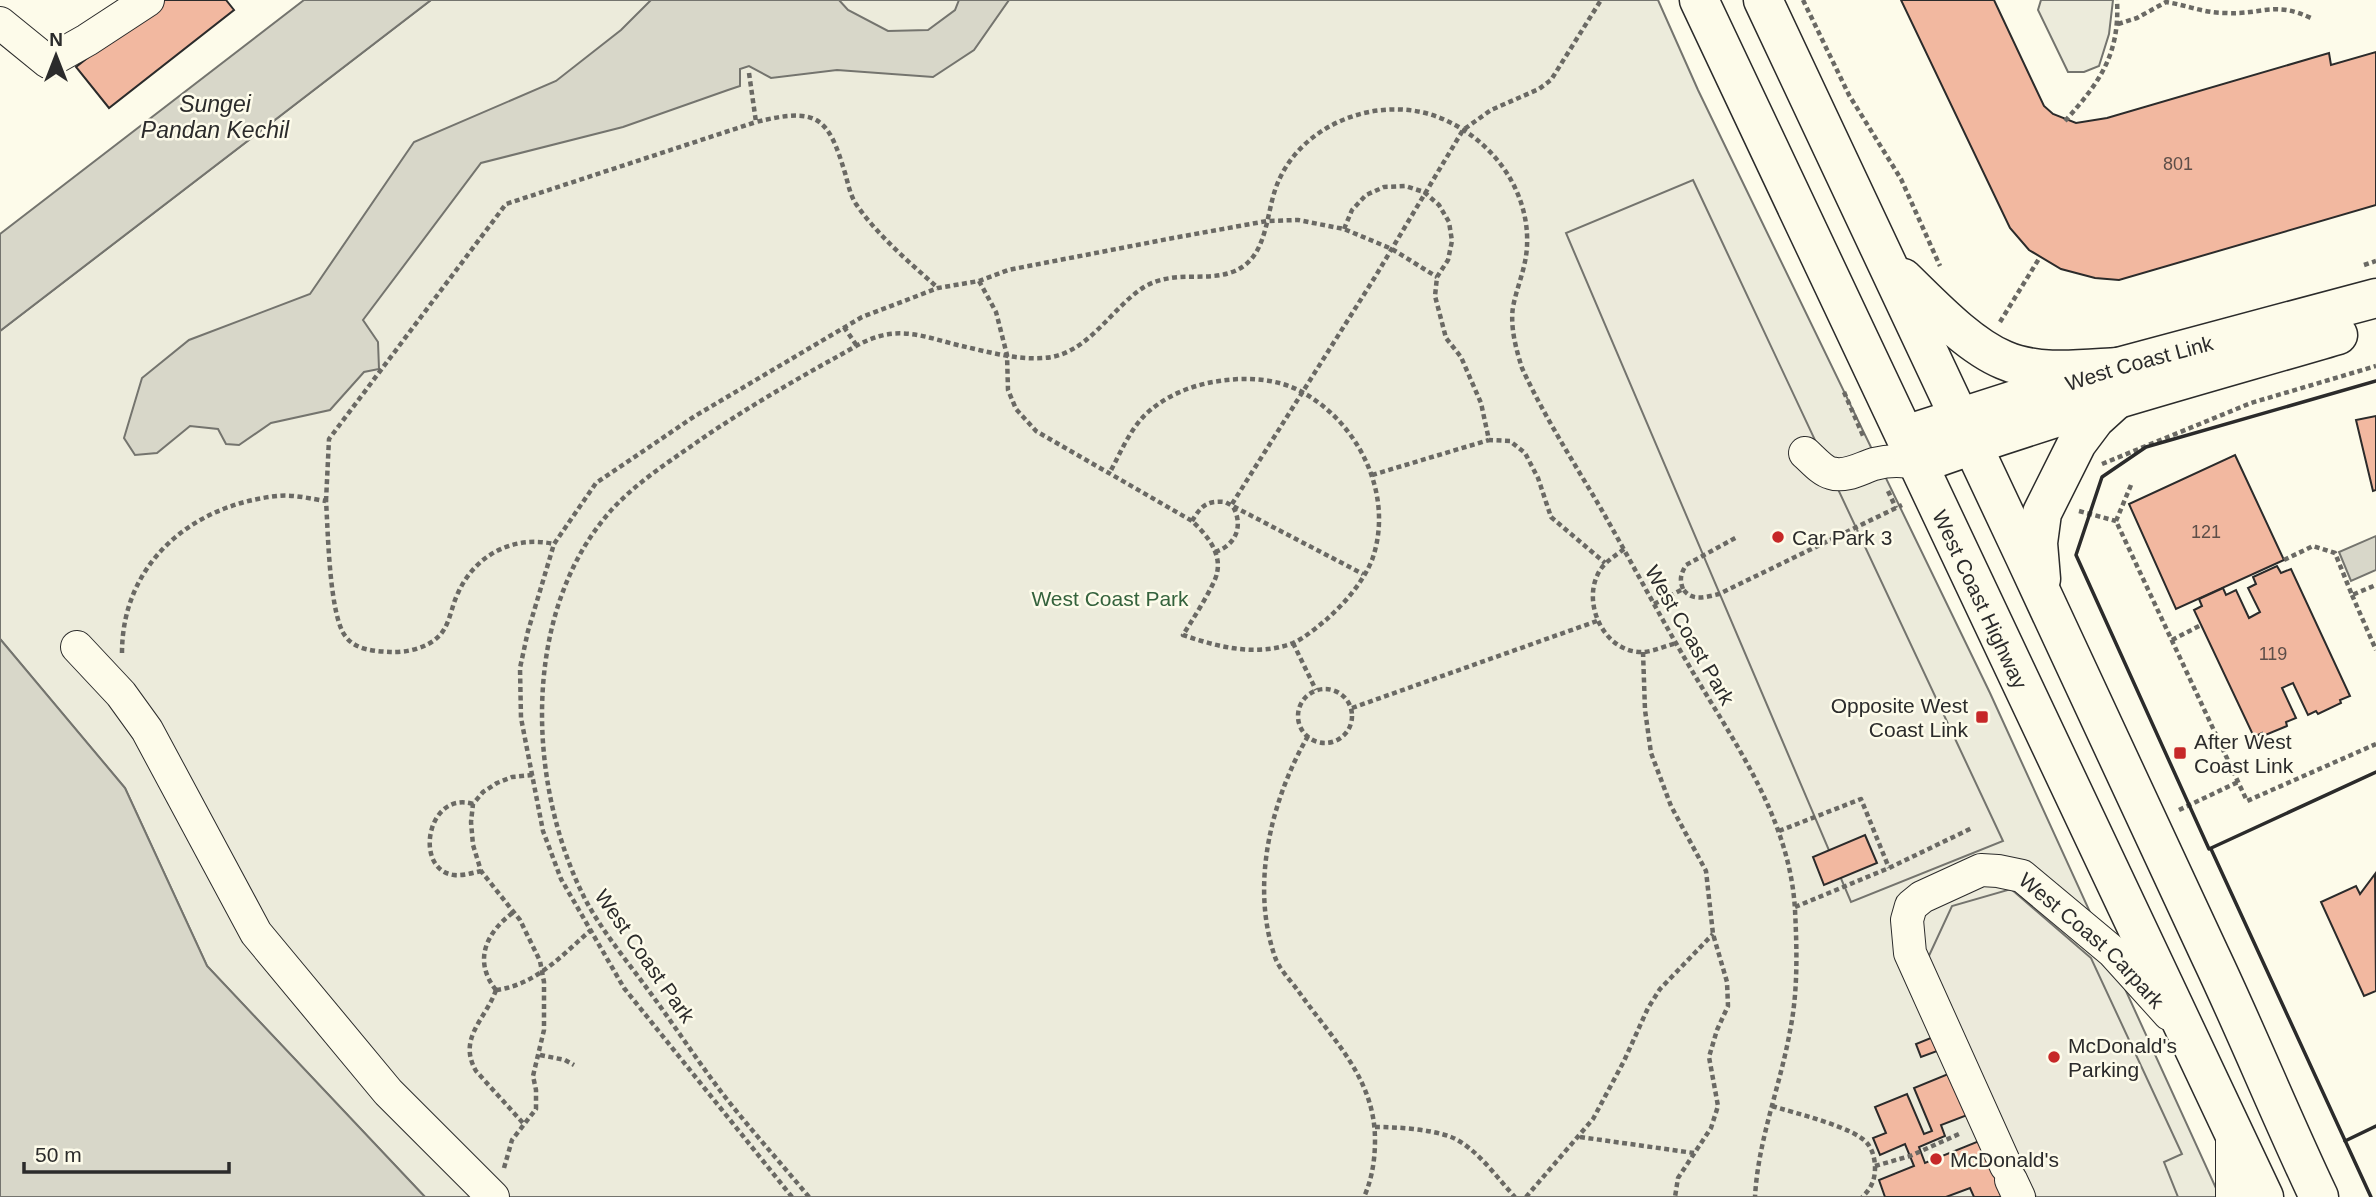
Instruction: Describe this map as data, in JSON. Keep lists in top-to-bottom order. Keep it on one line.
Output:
{"streets":{"main road":["West Coast Link","West Coast Highway"],"lane":["West Coast Carpark"],"path":["West Coast Park"]},"crossings":[["West Coast Link","West Coast Highway"],["West Coast Highway","West Coast Carpark"]],"water":["Sungei Pandan Kechil"],"parks":["West Coast Park"],"places":{"other":["Car Park 3","McDonald's Parking","McDonald's"],"transit":["Opposite West Coast Link","After West Coast Link"]},"house_numbers":["801","121","119"],"scale_bar":"50 m","north":"top"}
